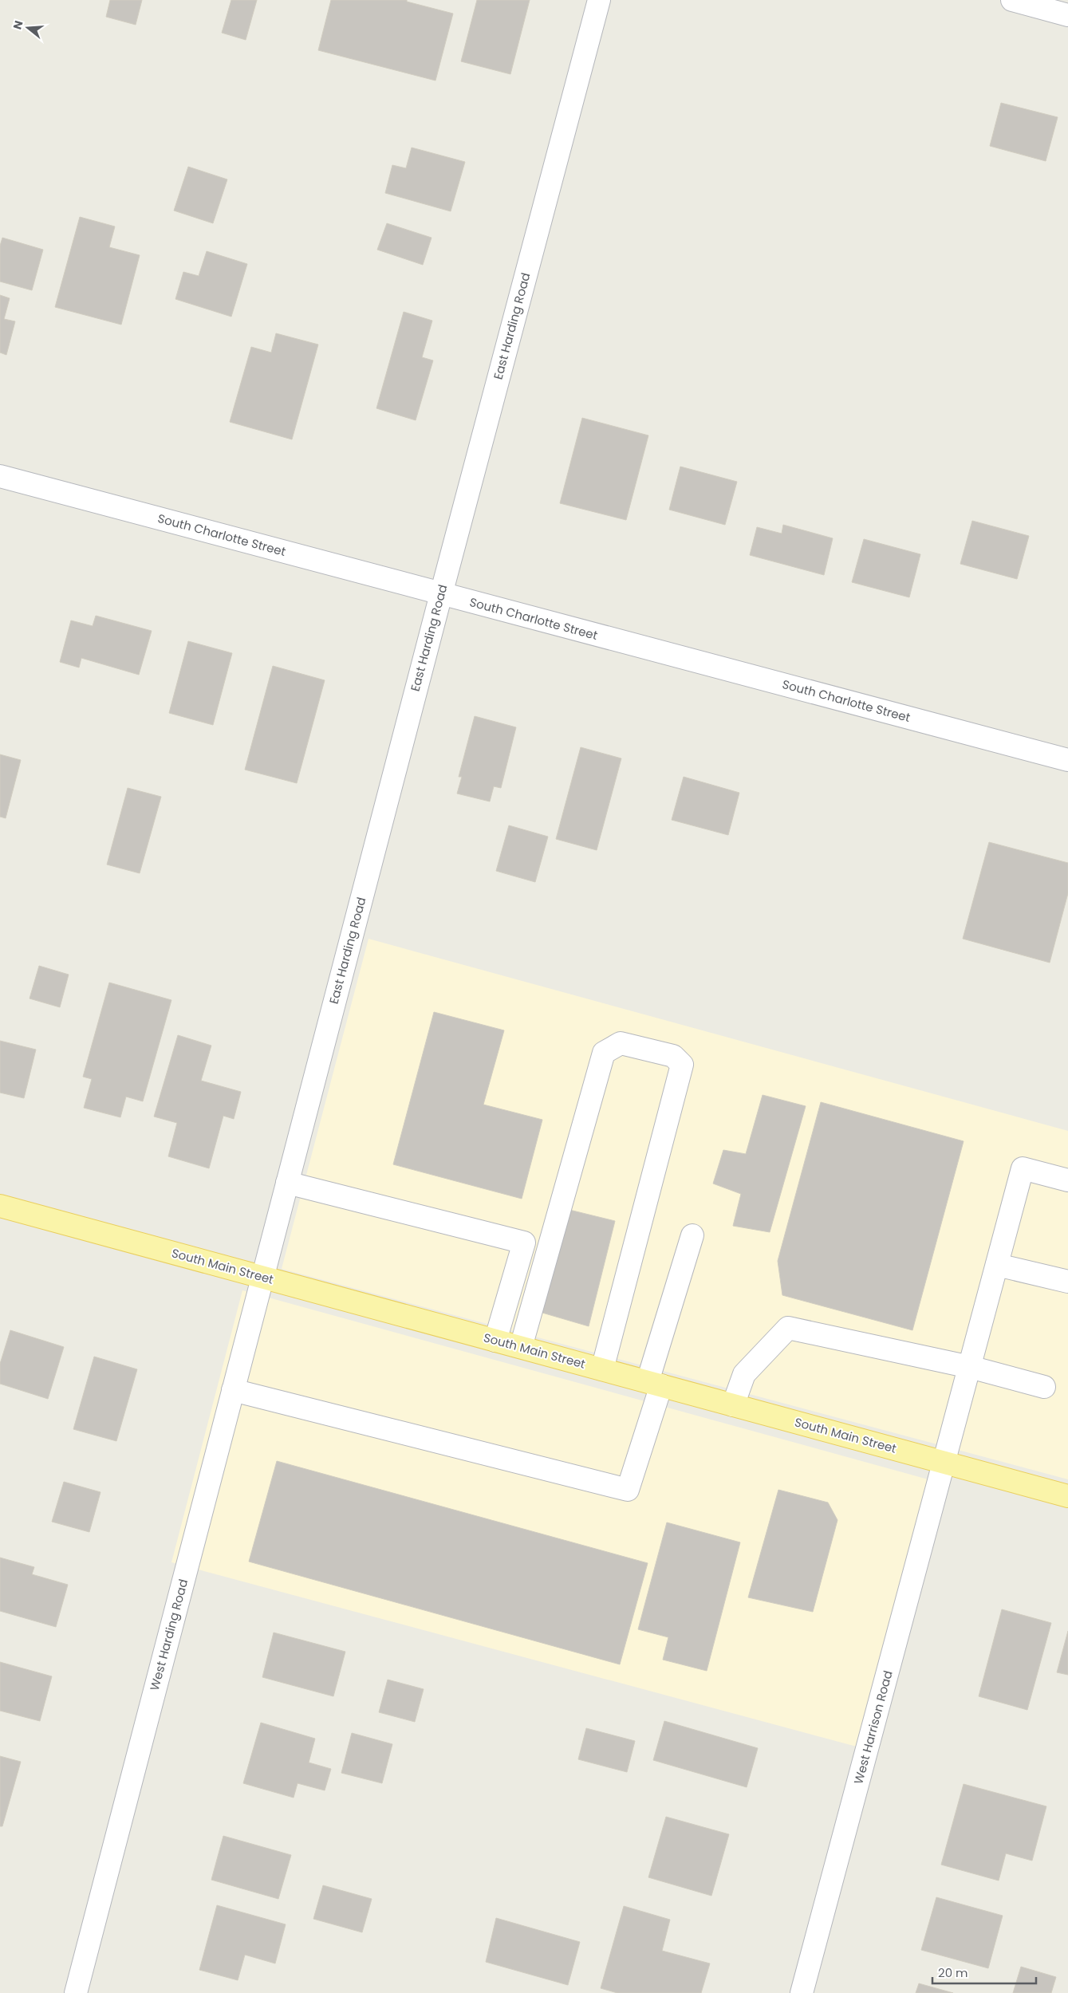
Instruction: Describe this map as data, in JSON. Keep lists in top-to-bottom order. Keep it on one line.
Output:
{"streets":{"main road":["South Main Street"],"street":["East Harding Road","South Charlotte Street","West Harding Road","West Harrison Road"]},"crossings":[["East Harding Road","South Charlotte Street"],["East Harding Road","South Main Street"],["East Harding Road","West Harding Road"],["South Main Street","West Harding Road"],["South Main Street","West Harrison Road"]],"scale_bar":"20 m","north":"left"}
